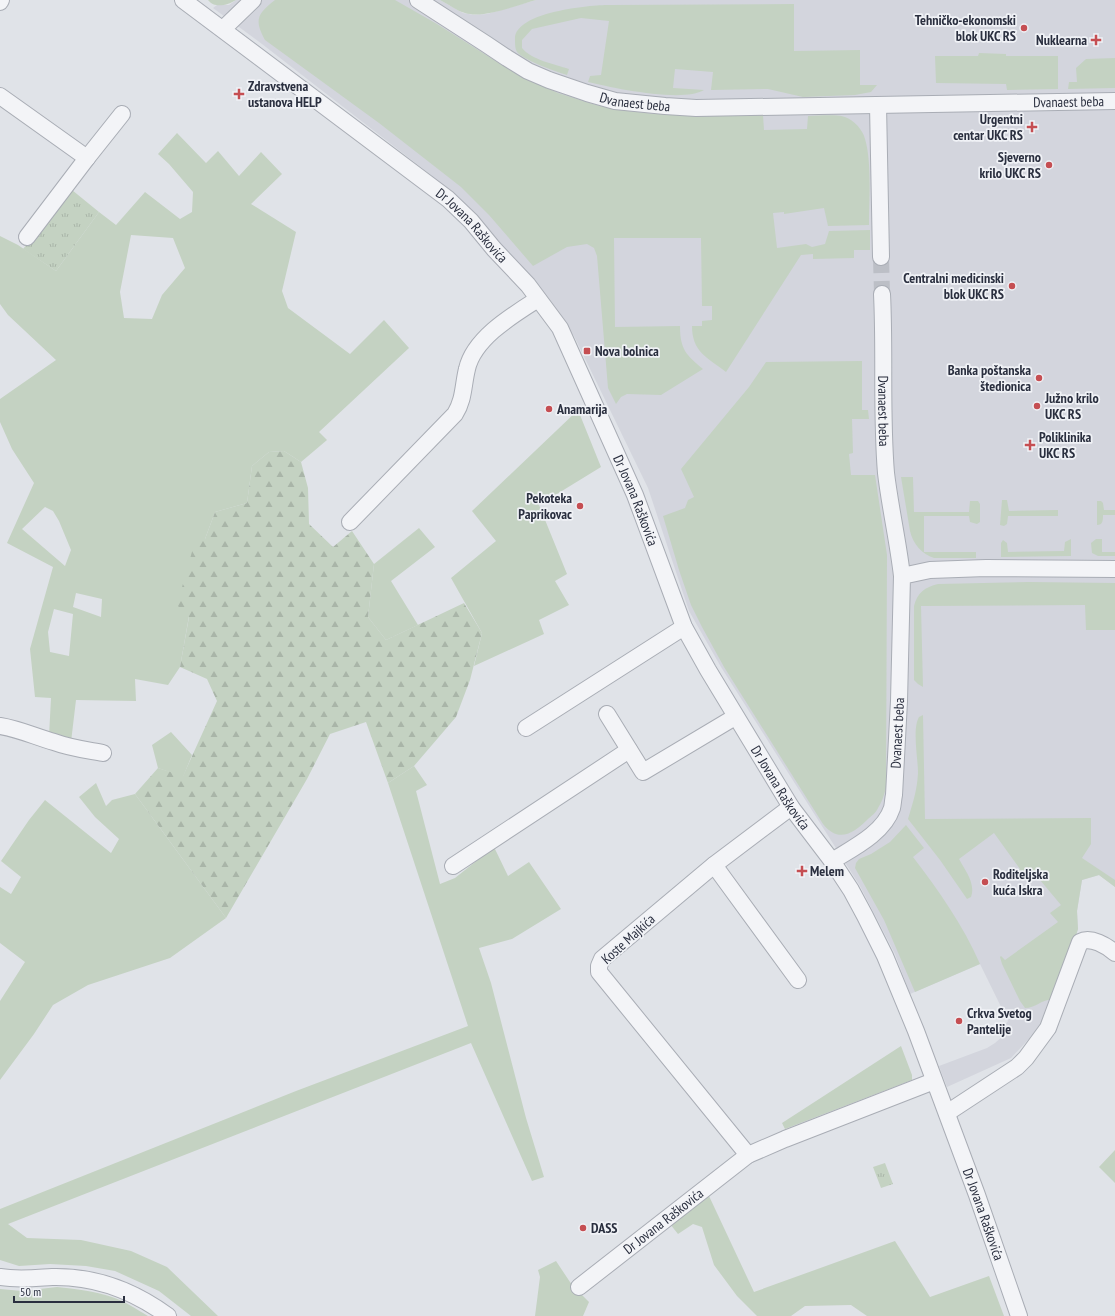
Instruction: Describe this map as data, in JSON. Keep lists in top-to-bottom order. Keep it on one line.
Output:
{"streets":{"street":["Dvanaest beba","Dr Jovana Raškovića","Koste Majkića"]},"crossings":[["Dvanaest beba","Dr Jovana Raškovića"],["Dr Jovana Raškovića","Koste Majkića"]],"places":{"other":["Tehničko-ekonomski blok UKC RS","Sjeverno krilo UKC RS","Centralni medicinski blok UKC RS","Banka poštanska štedionica","Južno krilo UKC RS","Anamarija","Pekoteka Paprikovac","Roditeljska kuća Iskra","Crkva Svetog Pantelije","DASS"],"health":["Nuklearna","Zdravstvena ustanova HELP","Urgentni centar UKC RS","Poliklinika UKC RS","Melem"],"transit":["Nova bolnica"]},"scale_bar":"50 m"}
